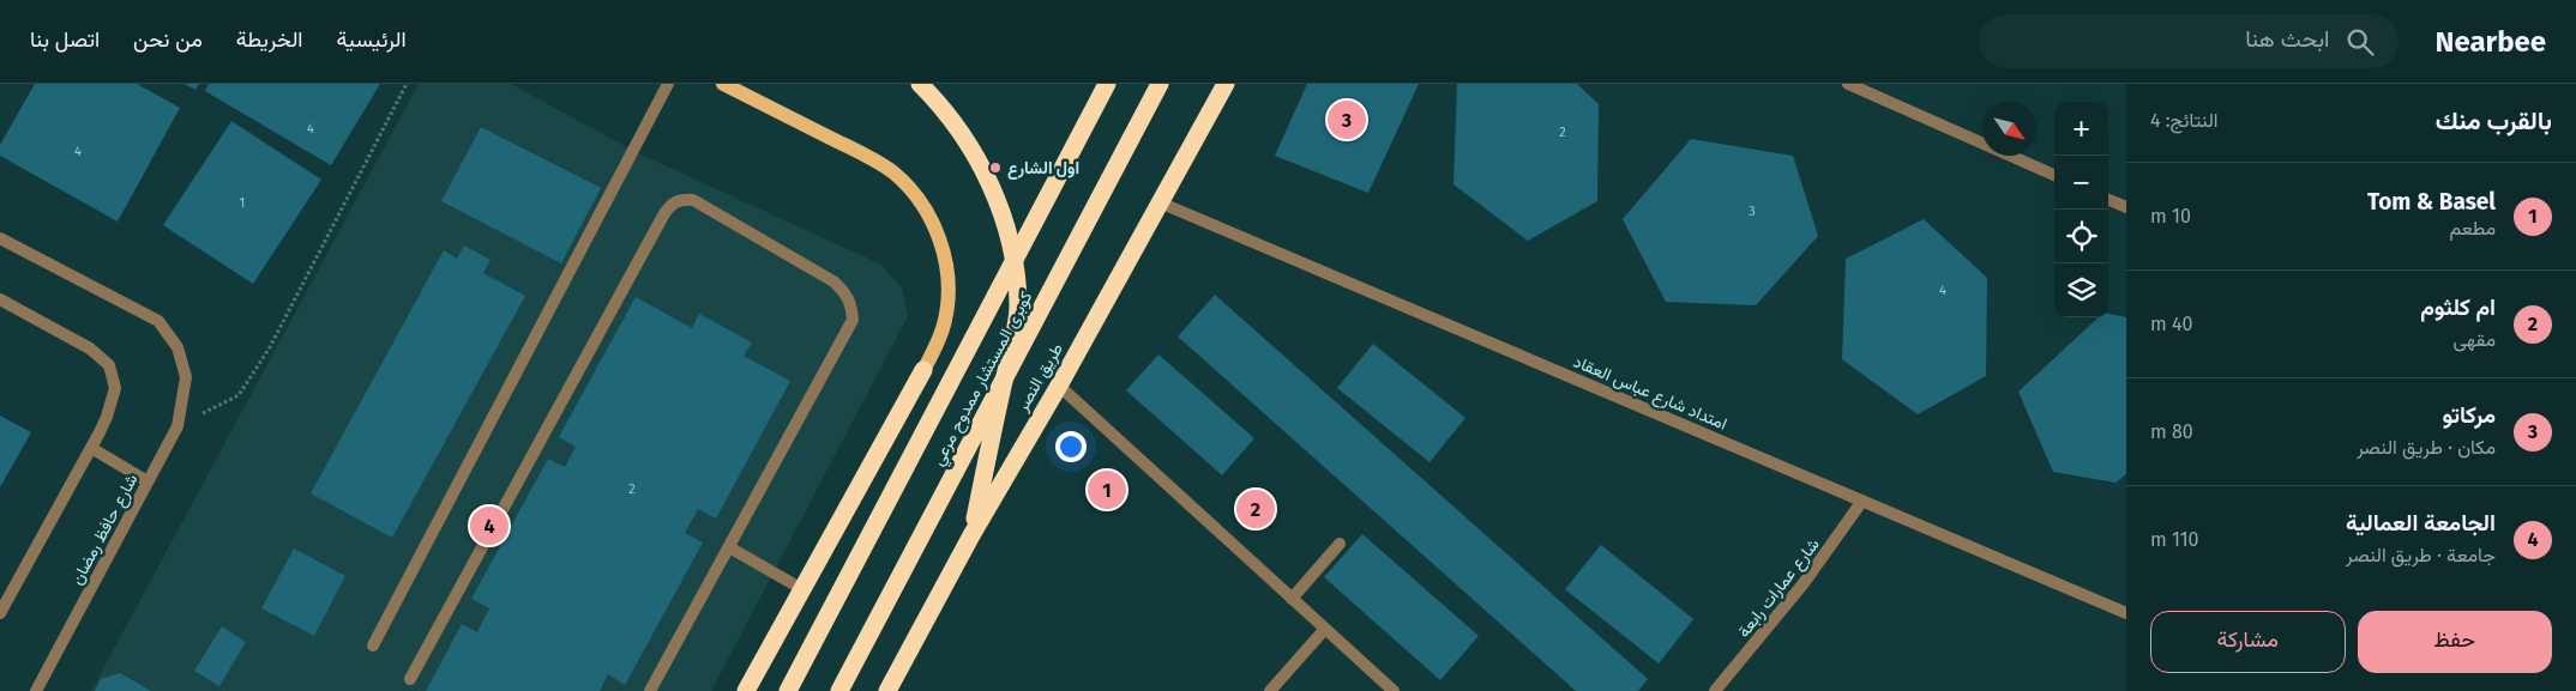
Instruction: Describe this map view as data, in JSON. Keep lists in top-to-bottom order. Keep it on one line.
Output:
{"streets":{"highway":["طريق النصر","كوبرى المستشار ممدوح مرعي"],"street":["امتداد شارع عباس العقاد","شارع حافظ رمضان","شارع عمارات رابعة"]},"crossings":[["طريق النصر","امتداد شارع عباس العقاد"],["امتداد شارع عباس العقاد","شارع عمارات رابعة"]],"places":["اول الشارع"],"house_numbers":["4","2","4","1","3","4","2"],"north":"bottom right","page":{"header":"Nearbee","search":"ابحث هنا","nav":["الرئيسية","الخريطة","من نحن","اتصل بنا"],"heading":["بالقرب منك","النتائج: 4"],"pins":["3","1","2","4"],"map_buttons":["+","−"],"list":[{"mark":"1","name":"Tom & Basel","note":"مطعم","value":"10 m"},{"mark":"2","name":"ام كلثوم","note":"مقهى","value":"40 m"},{"mark":"3","name":"مركاتو","note":"مكان · طريق النصر","value":"80 m"},{"mark":"4","name":"الجامعة العمالية","note":"جامعة · طريق النصر","value":"110 m"}],"buttons":["حفظ","مشاركة"]}}
